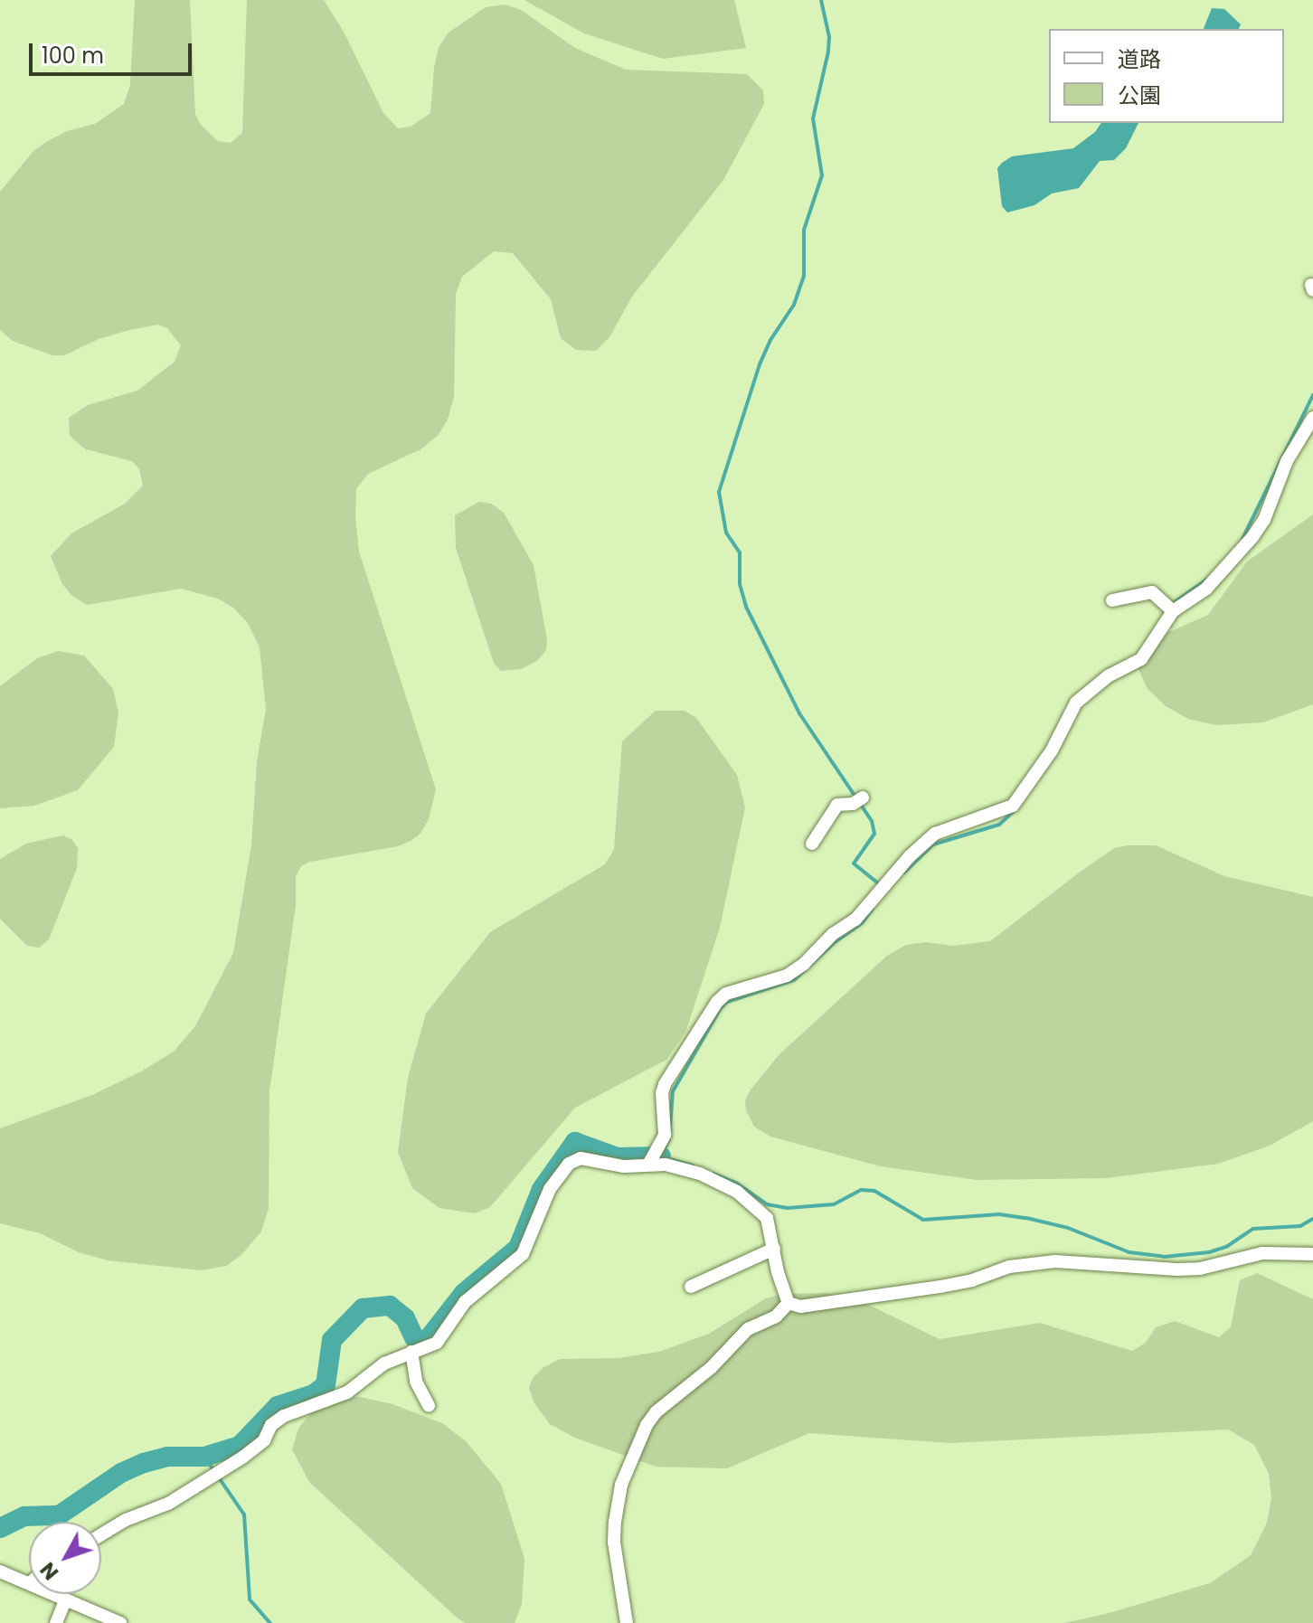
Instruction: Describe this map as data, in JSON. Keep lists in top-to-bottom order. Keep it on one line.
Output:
{"legend":["道路","公園"],"scale_bar":"100 m","north":"bottom left"}
